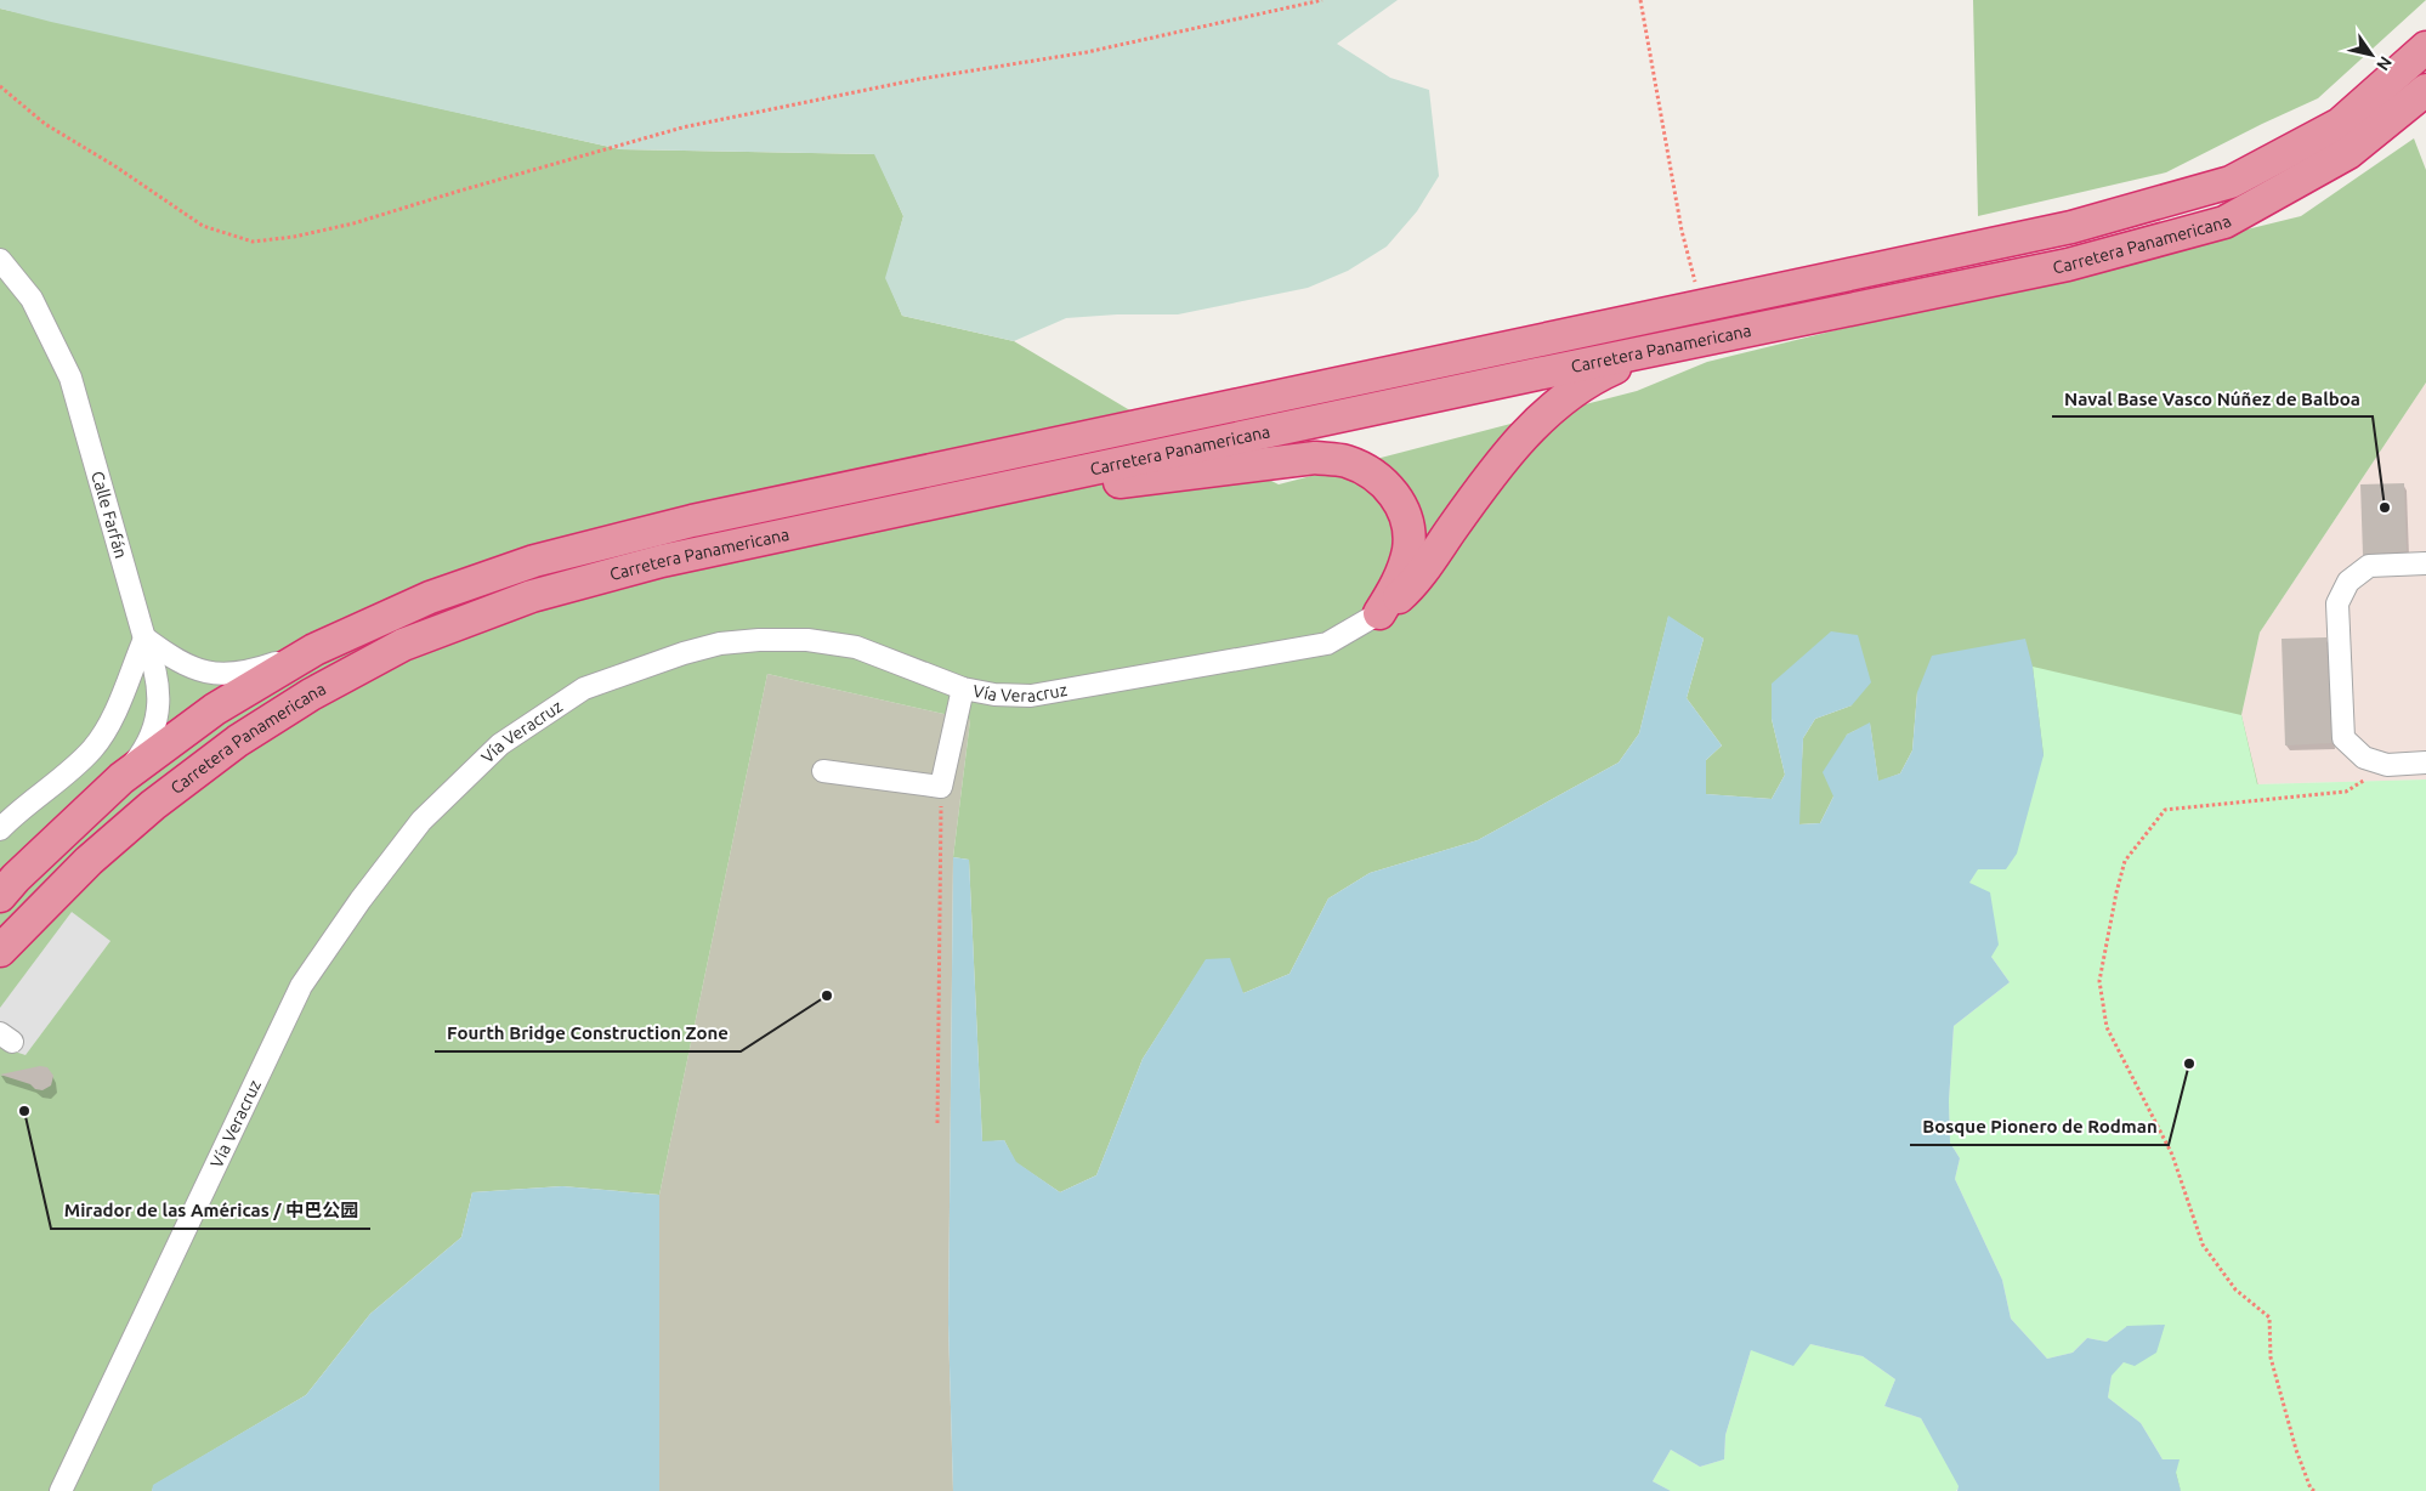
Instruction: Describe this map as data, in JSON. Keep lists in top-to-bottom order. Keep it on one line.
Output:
{"streets":{"highway":["Carretera Panamericana"],"street":["Calle Farfán","Vía Veracruz"]},"crossings":[["Carretera Panamericana","Calle Farfán"]],"places":["Naval Base Vasco Núñez de Balboa","Fourth Bridge Construction Zone","Bosque Pionero de Rodman","Mirador de las Américas / 中巴公园"],"north":"bottom right"}
